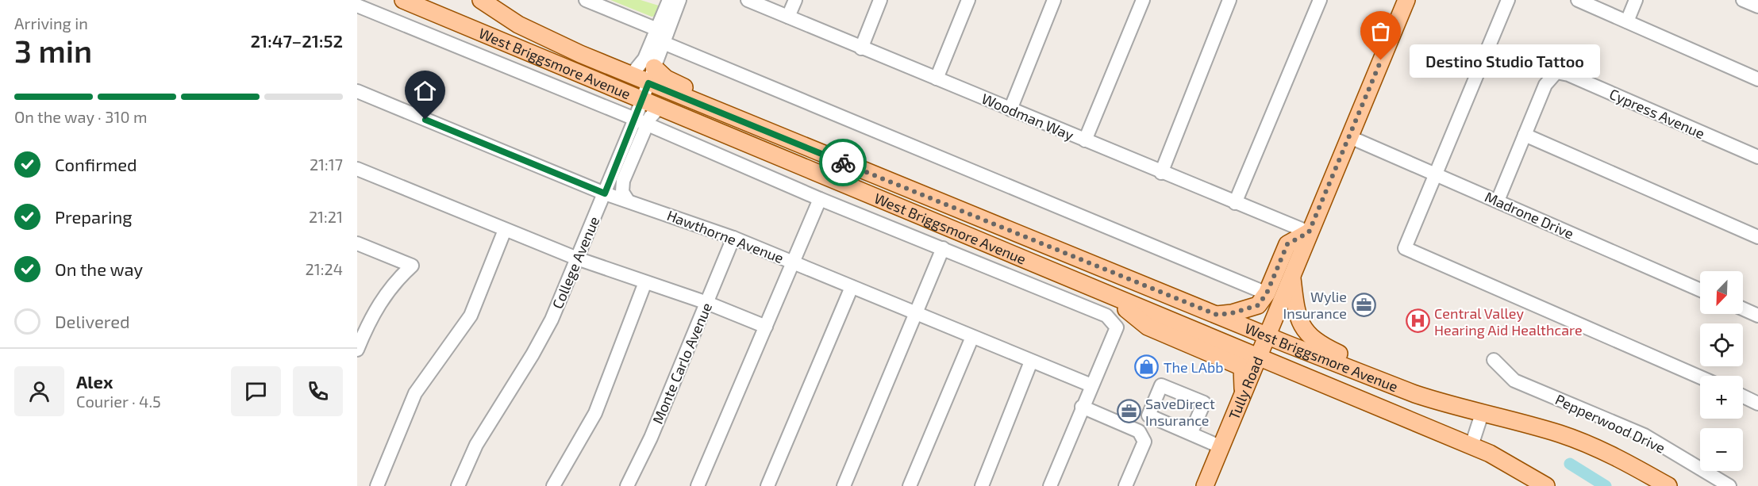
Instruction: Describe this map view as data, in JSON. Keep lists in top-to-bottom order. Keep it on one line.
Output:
{"streets":{"main road":["West Briggsmore Avenue","Tully Road"],"street":["Cypress Avenue","Woodman Way","Madrone Drive","Hawthorne Avenue","College Avenue","Monte Carlo Avenue","Pepperwood Drive"]},"crossings":[["West Briggsmore Avenue","College Avenue"],["West Briggsmore Avenue","Tully Road"],["Woodman Way","Tully Road"],["Madrone Drive","Tully Road"],["Hawthorne Avenue","College Avenue"],["Hawthorne Avenue","Monte Carlo Avenue"]],"places":{"other":["Destino Studio Tattoo"],"office":["Wylie Insurance","SaveDirect Insurance"],"hospital":["Central Valley Hearing Aid Healthcare"],"shop":["The LAbb"]},"north":"bottom left","page":{"heading":["3 min","Arriving in","21:47–21:52"],"panel":["Alex","Courier · 4.5"],"bubble":"Destino Studio Tattoo","bar":"On the way · 310 m","list":[["Confirmed","21:17"],["Preparing","21:21"],["On the way","21:24"],"Delivered"],"map_buttons":["+","−"]}}
